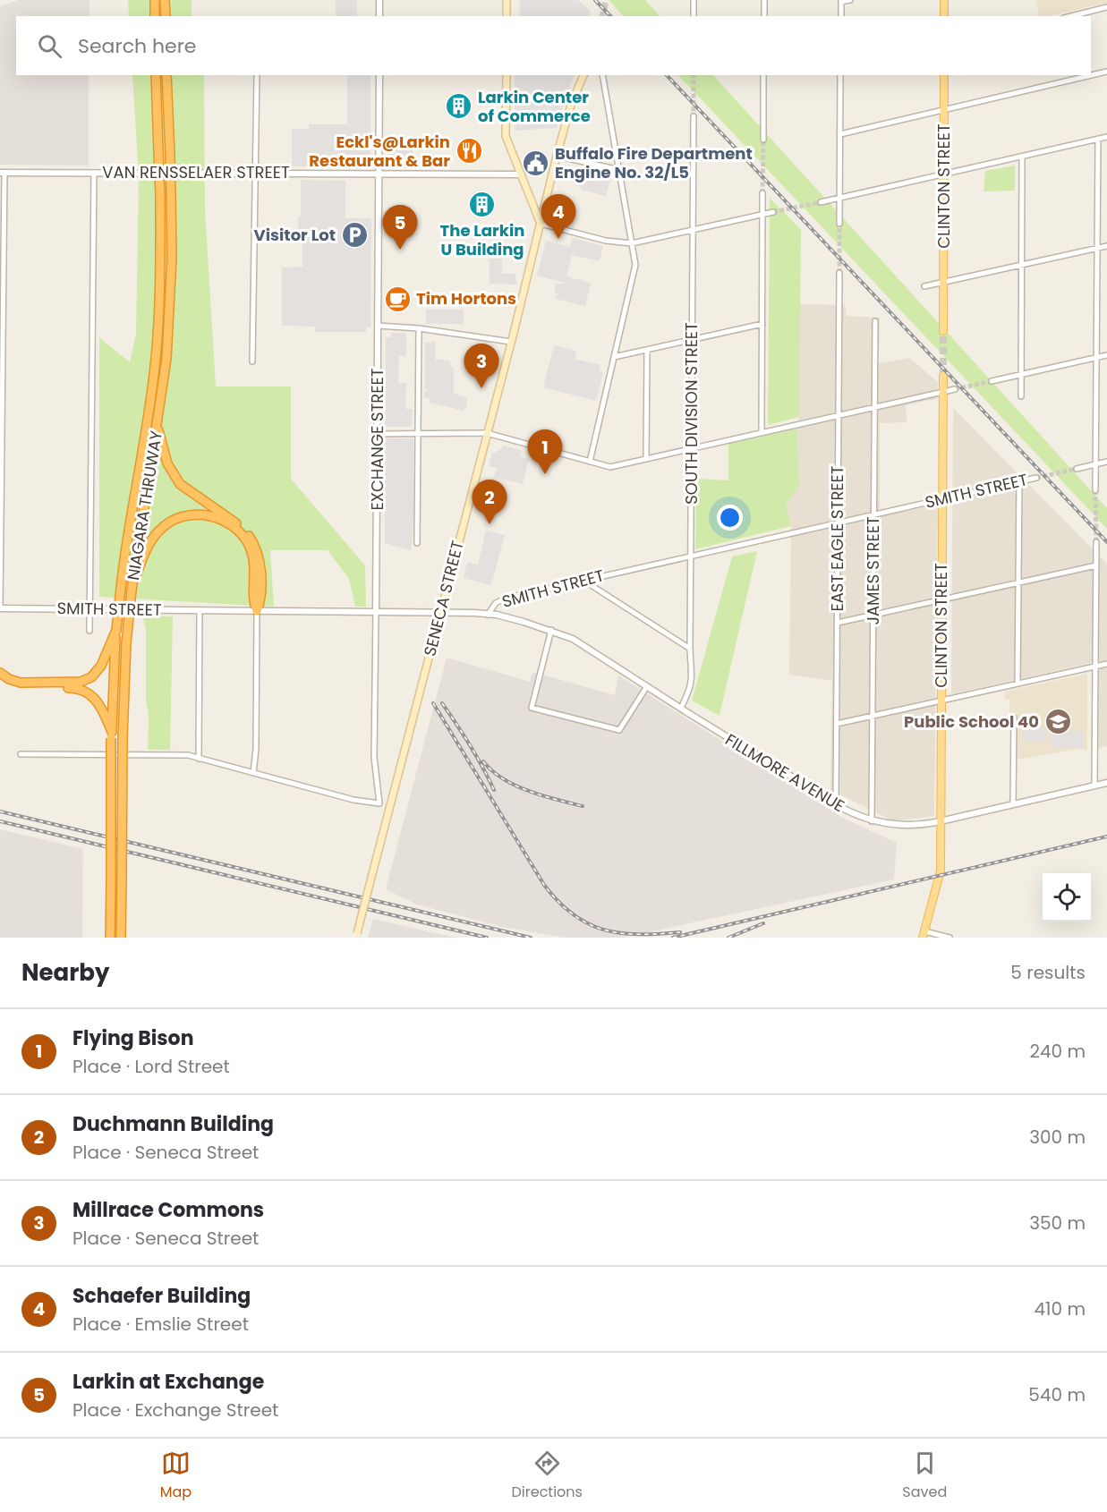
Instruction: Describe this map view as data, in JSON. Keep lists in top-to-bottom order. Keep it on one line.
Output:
{"streets":{"highway":["NIAGARA THRUWAY"],"main road":["CLINTON STREET","SENECA STREET"],"street":["VAN RENSSELAER STREET","SOUTH DIVISION STREET","EXCHANGE STREET","SMITH STREET","EAST EAGLE STREET","JAMES STREET","FILLMORE AVENUE"]},"crossings":[["VAN RENSSELAER STREET","EXCHANGE STREET"],["CLINTON STREET","SMITH STREET"],["CLINTON STREET","FILLMORE AVENUE"],["SOUTH DIVISION STREET","SMITH STREET"],["SOUTH DIVISION STREET","FILLMORE AVENUE"],["EXCHANGE STREET","SMITH STREET"],["SMITH STREET","EAST EAGLE STREET"],["SMITH STREET","JAMES STREET"],["SMITH STREET","SENECA STREET"],["SMITH STREET","FILLMORE AVENUE"],["EAST EAGLE STREET","FILLMORE AVENUE"],["JAMES STREET","FILLMORE AVENUE"]],"places":{"building":["Larkin Center of Commerce","The Larkin U Building"],"restaurant":["Eckl's@Larkin Restaurant & Bar"],"public building":["Buffalo Fire Department Engine No. 32/L5"],"parking":["Visitor Lot"],"cafe":["Tim Hortons"],"school or university":["Public School 40"]},"page":{"search":"Search here","pins":["4","5","3","1","2"],"heading":["Nearby","5 results"],"list":[{"mark":"1","name":"Flying Bison","note":"Place · Lord Street","value":"240 m"},{"mark":"2","name":"Duchmann Building","note":"Place · Seneca Street","value":"300 m"},{"mark":"3","name":"Millrace Commons","note":"Place · Seneca Street","value":"350 m"},{"mark":"4","name":"Schaefer Building","note":"Place · Emslie Street","value":"410 m"},{"mark":"5","name":"Larkin at Exchange","note":"Place · Exchange Street","value":"540 m"}],"nav":["Map","Directions","Saved"]}}
